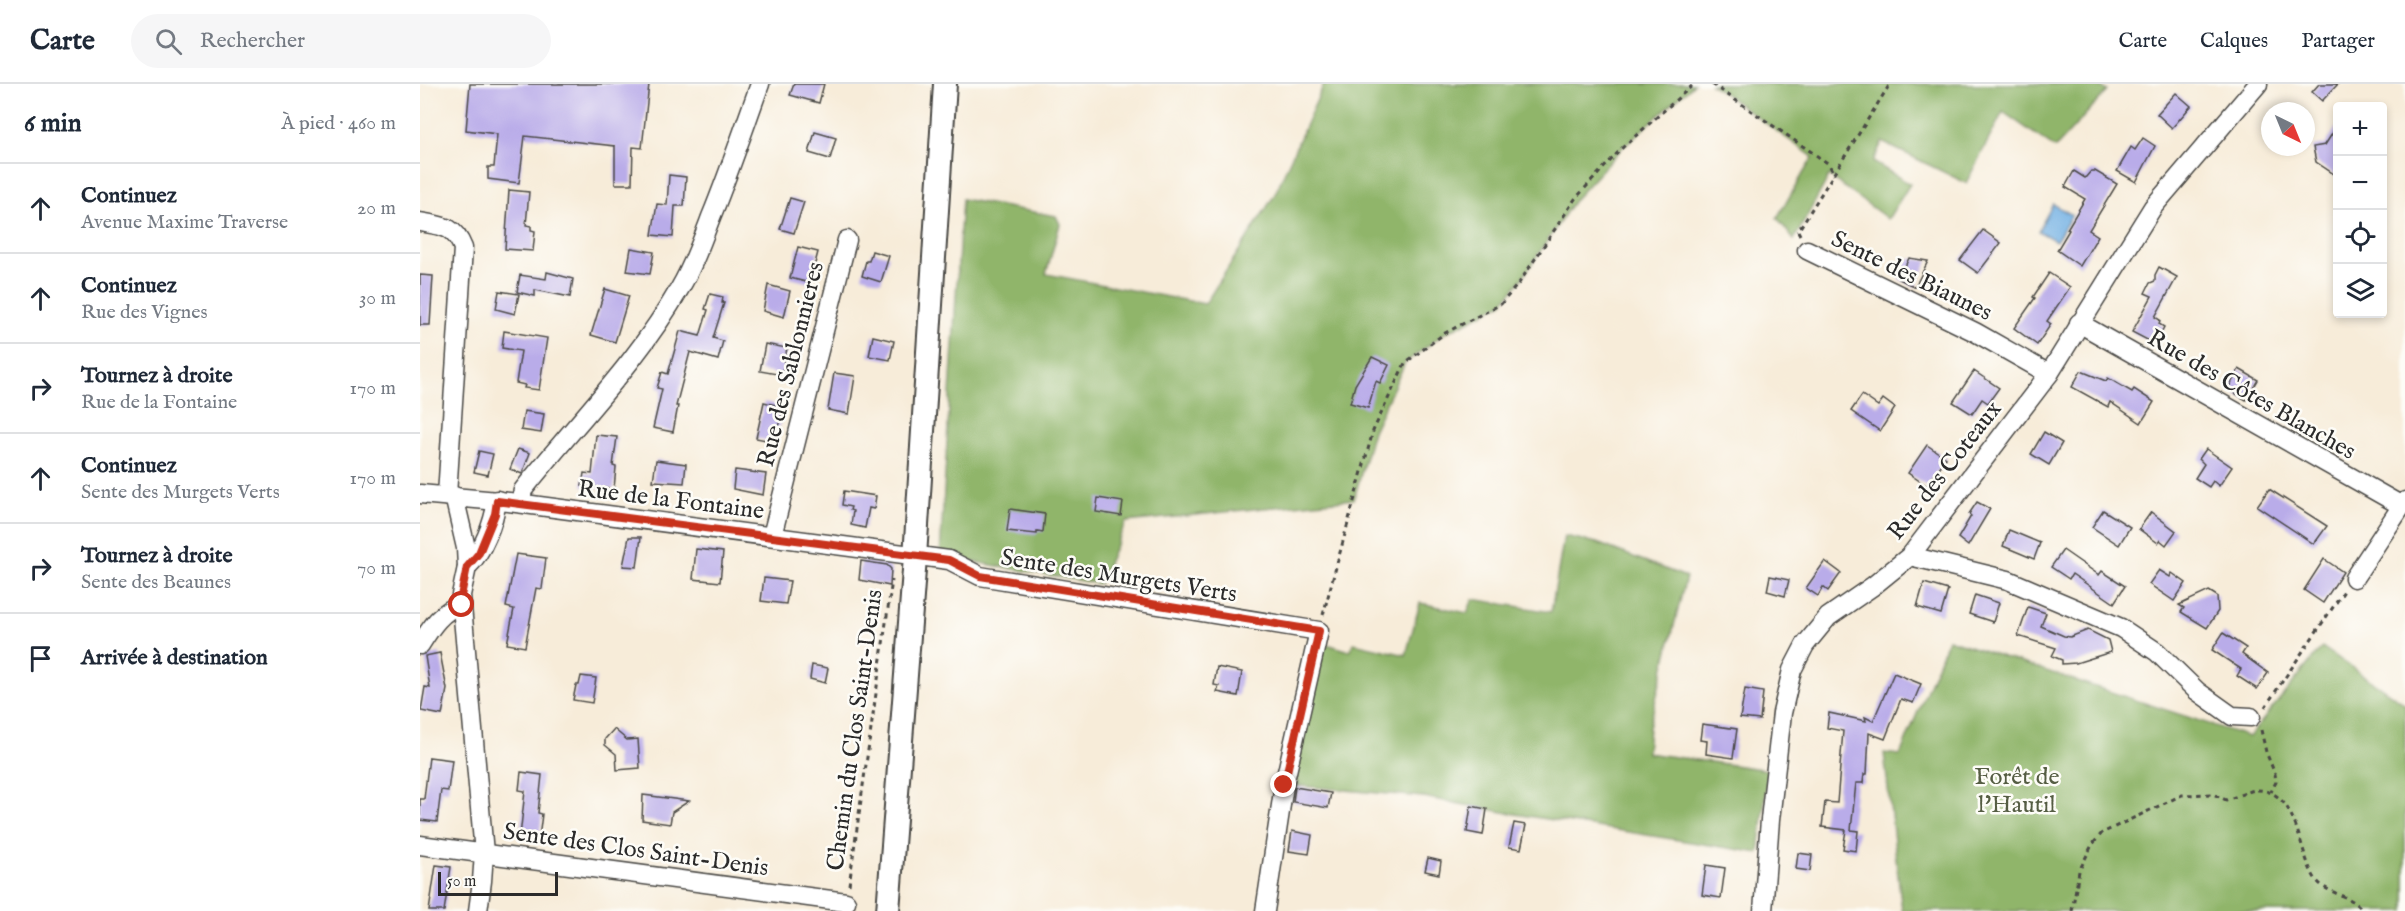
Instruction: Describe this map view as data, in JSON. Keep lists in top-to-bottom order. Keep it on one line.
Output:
{"streets":{"street":["Sente des Biaunes","Rue des Sablonnieres","Rue des Côtes Blanches","Rue des Coteaux","Rue de la Fontaine","Sente des Murgets Verts","Sente des Clos Saint-Denis"],"path":["Chemin du Clos Saint-Denis"]},"crossings":[["Sente des Biaunes","Rue des Coteaux"],["Rue des Sablonnieres","Rue de la Fontaine"],["Rue des Côtes Blanches","Rue des Coteaux"],["Rue de la Fontaine","Sente des Murgets Verts"],["Rue de la Fontaine","Chemin du Clos Saint-Denis"],["Sente des Murgets Verts","Chemin du Clos Saint-Denis"],["Chemin du Clos Saint-Denis","Sente des Clos Saint-Denis"]],"parks":["Forêt de l'Hautil"],"scale_bar":"50 m","north":"bottom right","page":{"header":"Carte","search":"Rechercher","nav":["Carte","Calques","Partager"],"heading":["6 min","À pied · 460 m"],"map_buttons":["+","−"],"list":[["Continuez","Avenue Maxime Traverse","20 m"],["Continuez","Rue des Vignes","30 m"],["Tournez à droite","Rue de la Fontaine","170 m"],["Continuez","Sente des Murgets Verts","170 m"],["Tournez à droite","Sente des Beaunes","70 m"],"Arrivée à destination"],"scale":"50 m"}}
